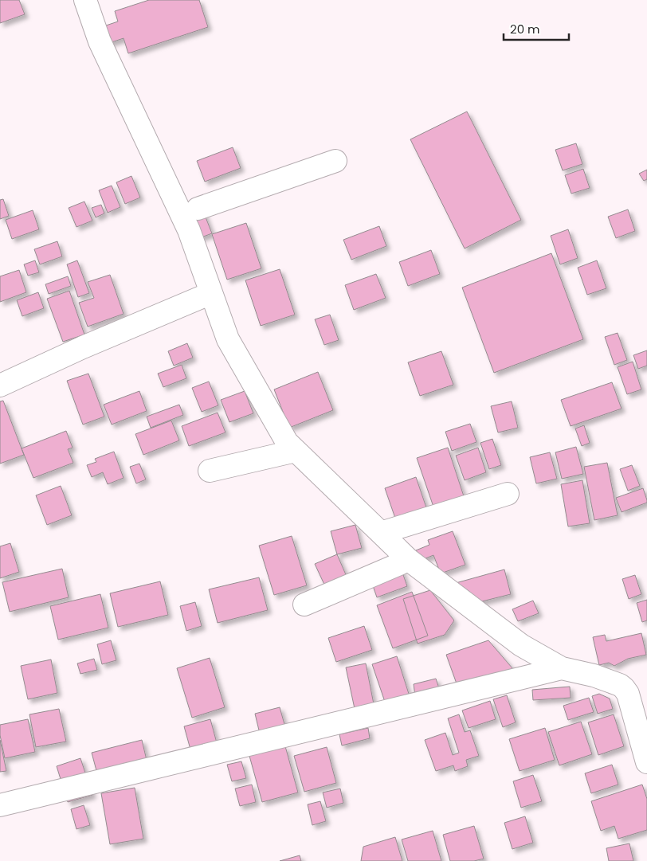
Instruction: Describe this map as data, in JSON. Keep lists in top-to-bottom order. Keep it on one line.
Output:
{"scale_bar":"20 m"}
